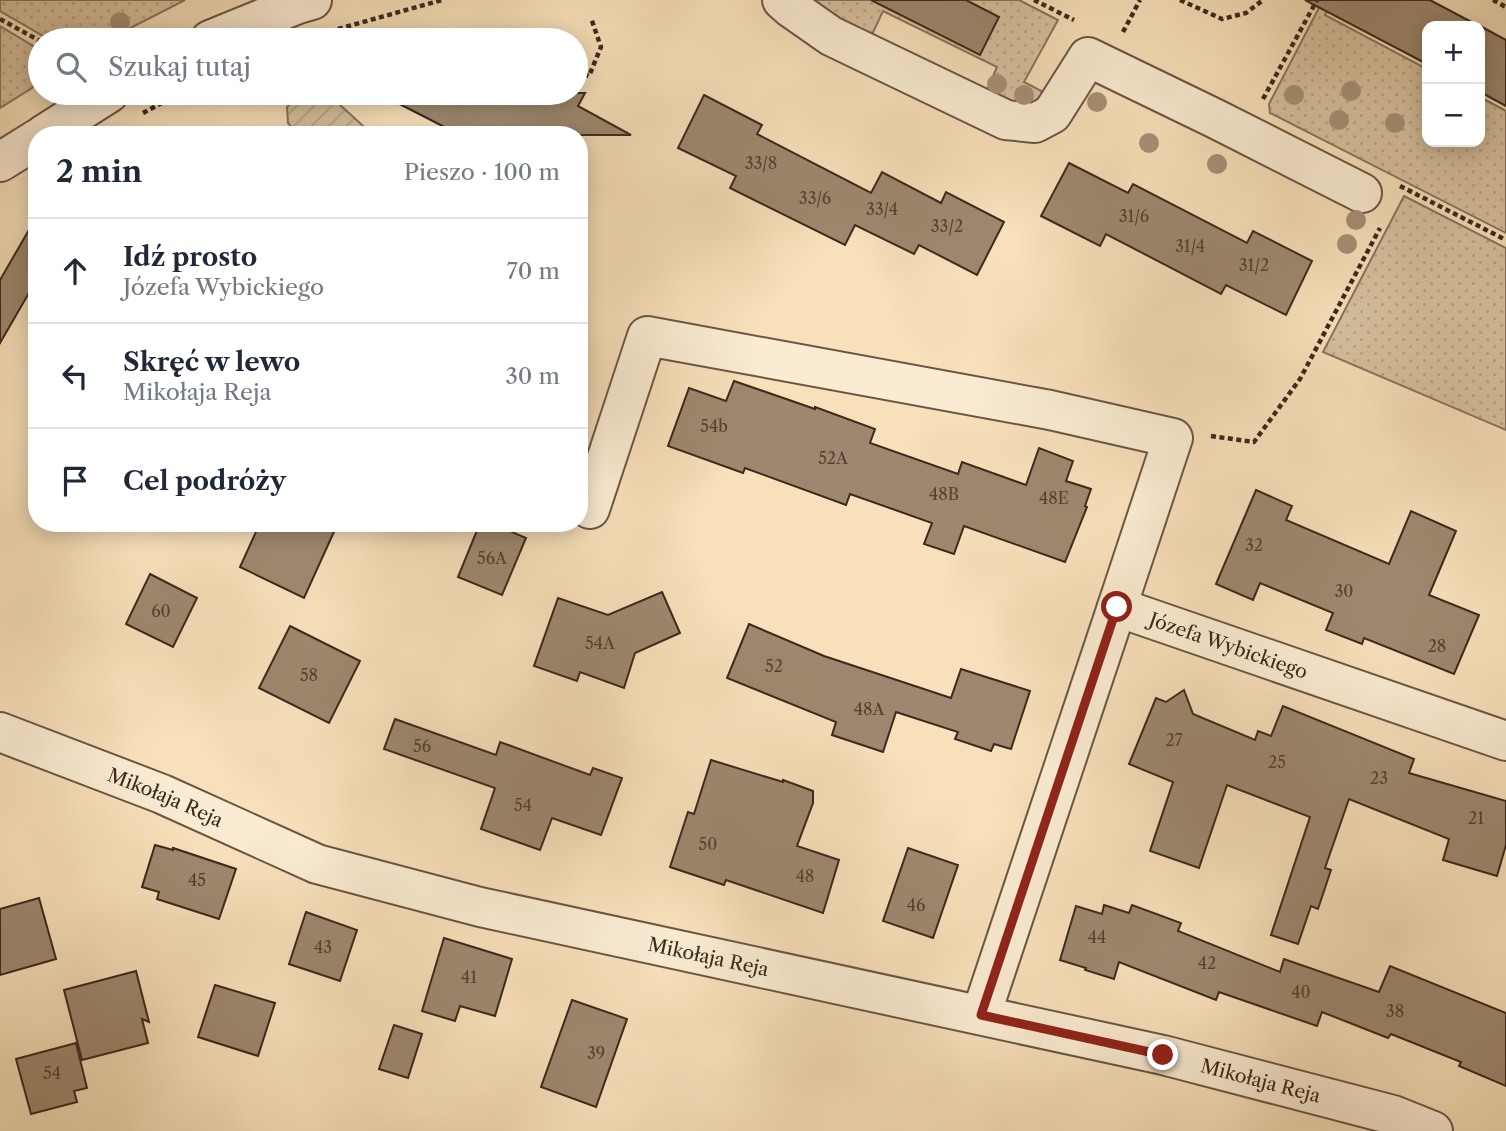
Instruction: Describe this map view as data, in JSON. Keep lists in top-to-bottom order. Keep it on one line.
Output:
{"streets":{"street":["Józefa Wybickiego","Mikołaja Reja"]},"house_numbers":["33/8","33/6","33/4","31/6","33/2","31/4","31/2","54b","52A","48B","48E","32","56A","30","60","54A","28","52","58","48A","27","56","25","23","54","21","50","48","45","46","44","43","42","41","40","38","39","54"],"page":{"map_buttons":["+","−"],"search":"Szukaj tutaj","heading":["2 min","Pieszo · 100 m"],"list":[["Idź prosto","Józefa Wybickiego","70 m"],["Skręć w lewo","Mikołaja Reja","30 m"],"Cel podróży"]}}
